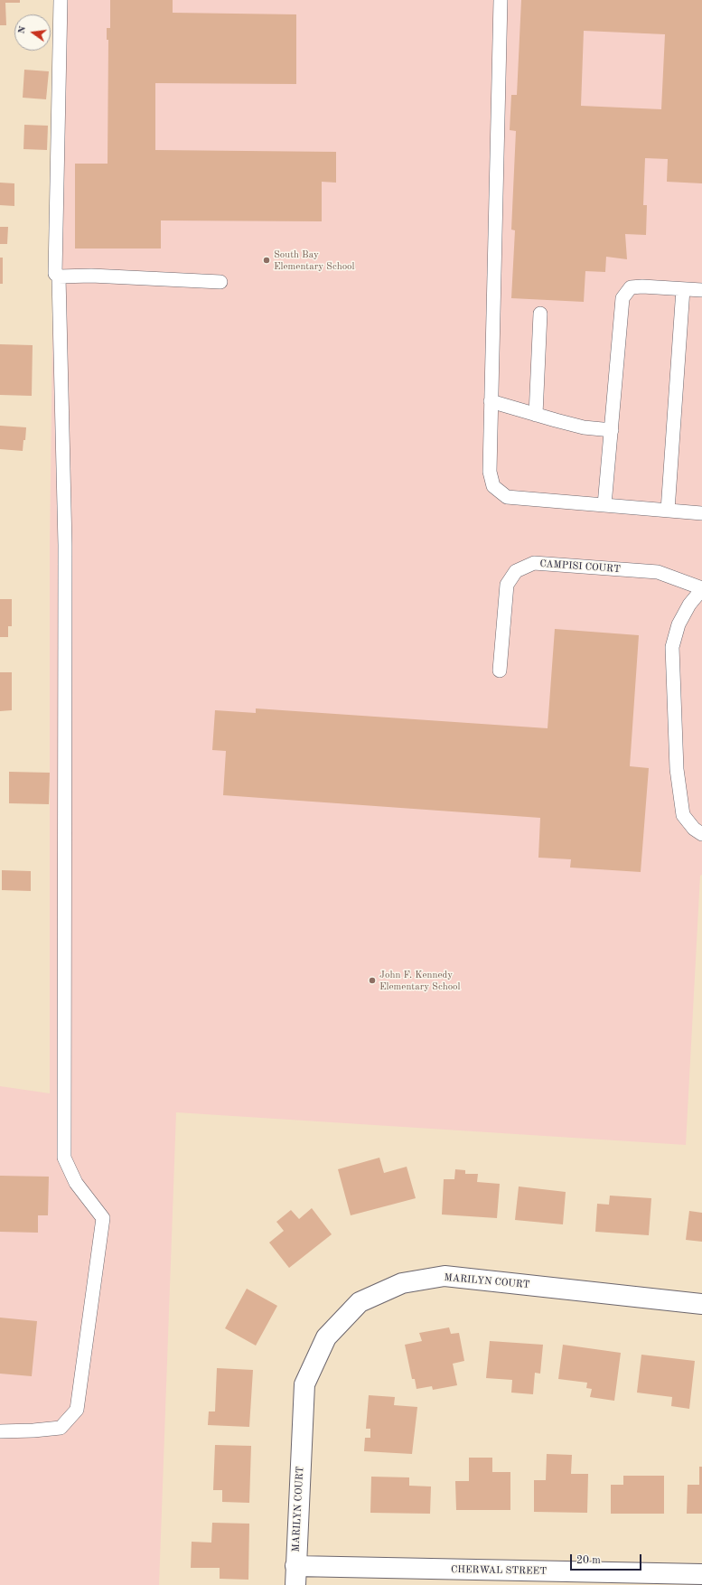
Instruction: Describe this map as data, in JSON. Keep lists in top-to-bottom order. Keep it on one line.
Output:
{"streets":{"street":["MARILYN COURT","CHERWAL STREET"],"lane":["CAMPISI COURT"]},"crossings":[["MARILYN COURT","CHERWAL STREET"]],"places":["South Bay Elementary School","John F. Kennedy Elementary School"],"scale_bar":"20 m","north":"left"}
